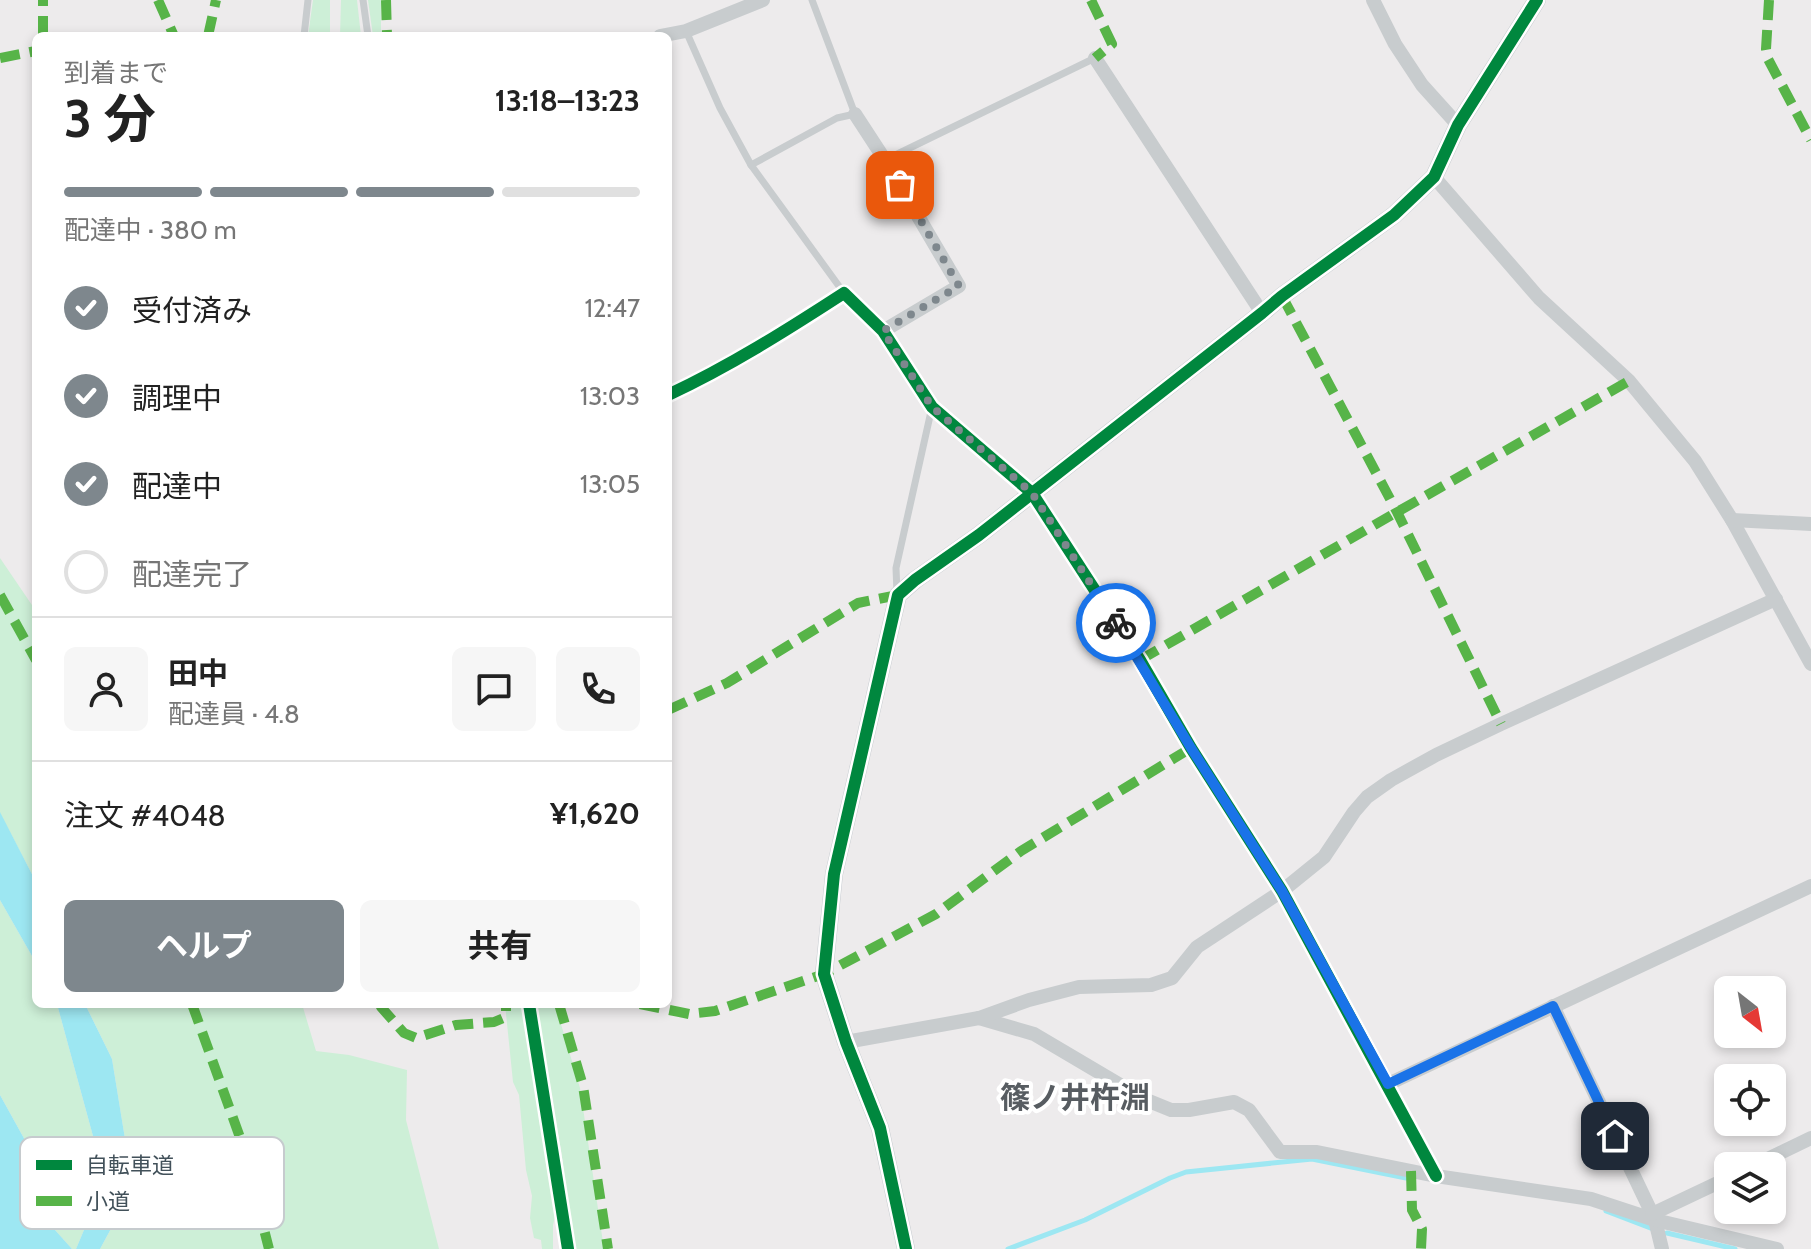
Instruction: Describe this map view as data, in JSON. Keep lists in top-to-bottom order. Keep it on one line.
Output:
{"districts":["篠ノ井杵淵"],"legend":["自転車道","小道"],"north":"bottom right","page":{"heading":["3 分","到着まで","13:18–13:23"],"panel":["田中","配達員 · 4.8","注文 #4048","¥1,620"],"bar":"配達中 · 380 m","list":[["受付済み","12:47"],["調理中","13:03"],["配達中","13:05"],"配達完了"],"buttons":["ヘルプ","共有"]}}
